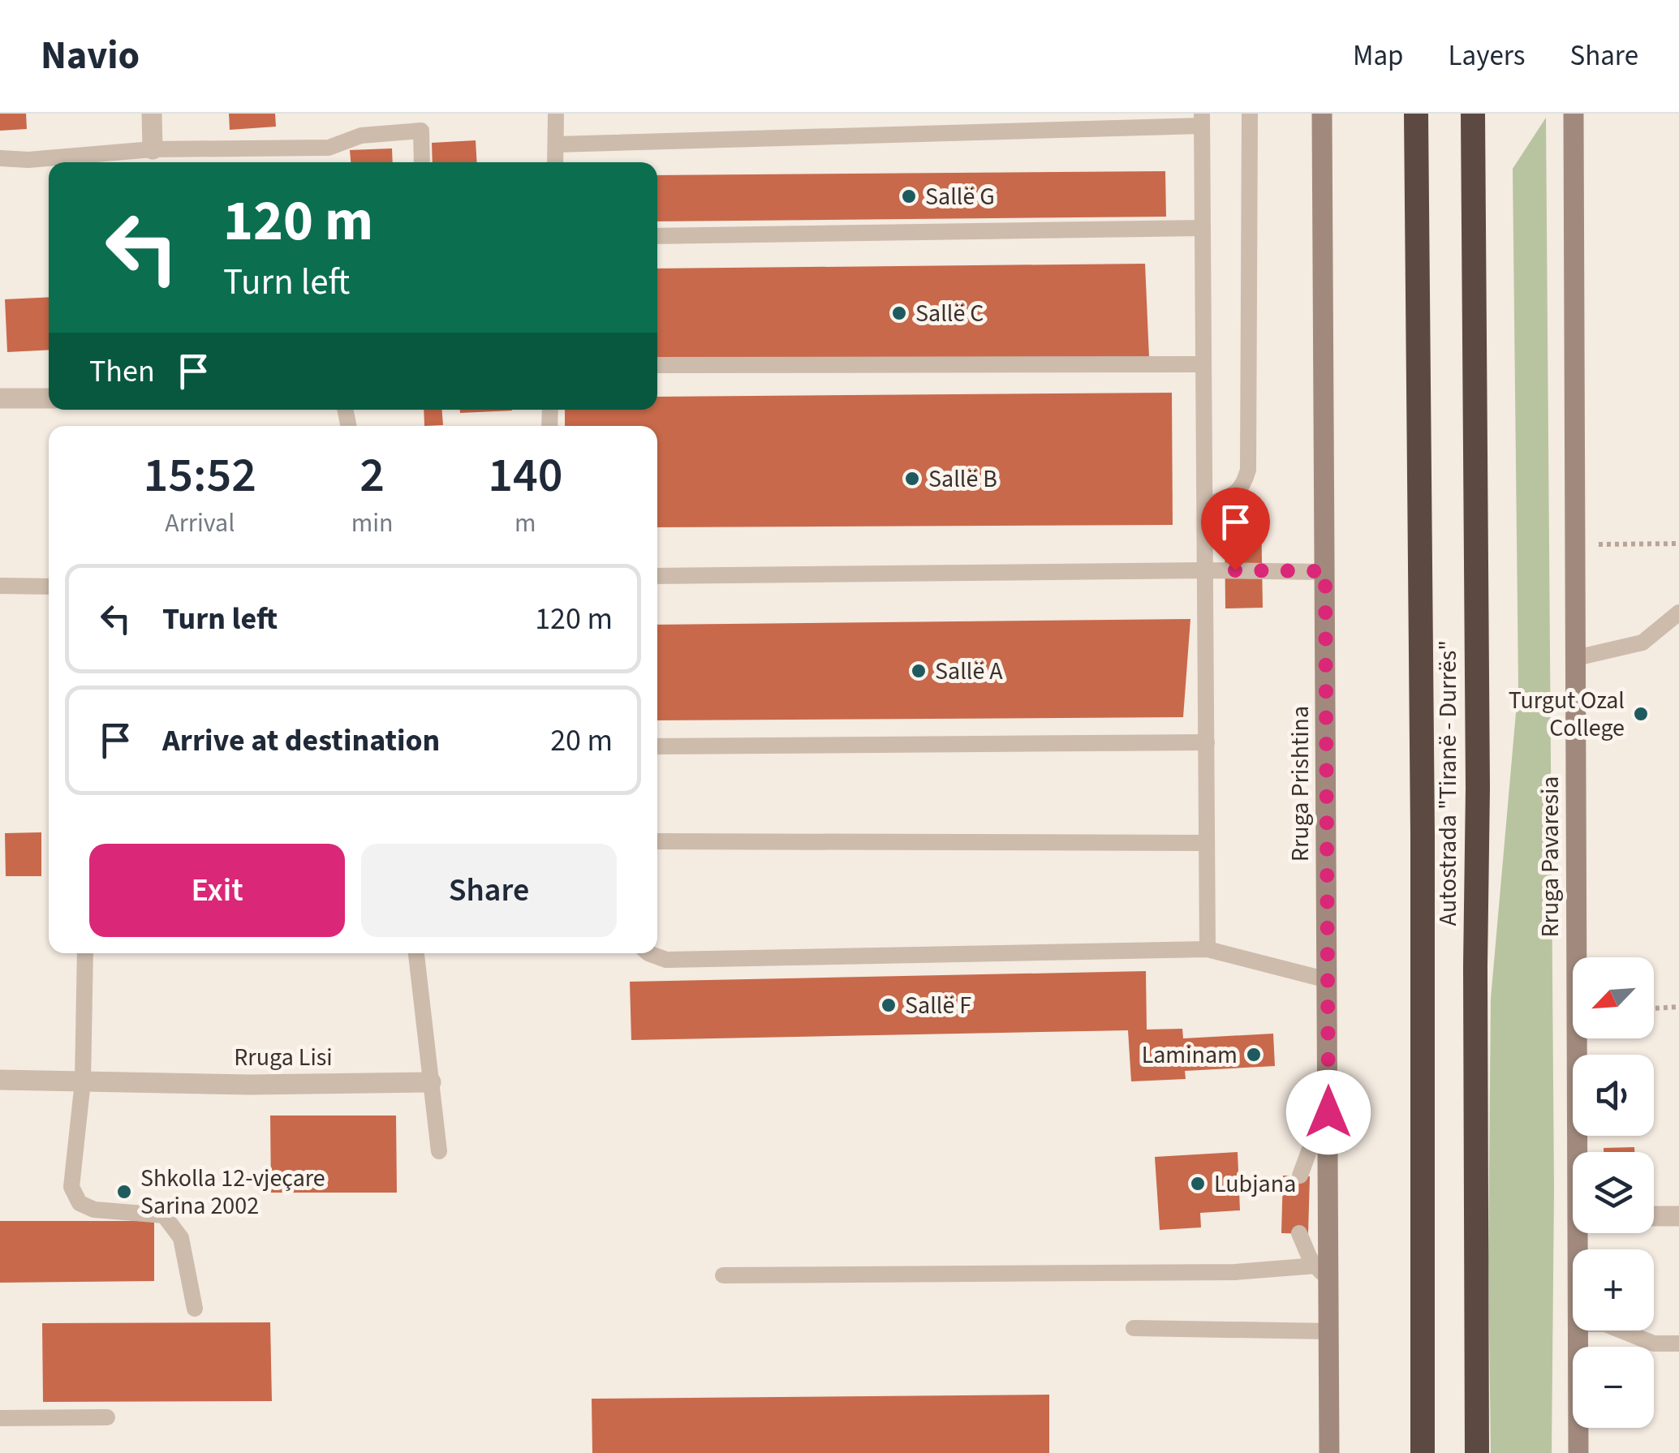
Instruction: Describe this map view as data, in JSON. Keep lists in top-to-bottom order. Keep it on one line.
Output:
{"streets":{"highway":["Autostrada \"Tiranë - Durrës\""],"main road":["Rruga Prishtina","Rruga Pavaresia"],"street":["Rruga Lisi"]},"places":["Sallë G","Sallë C","Sallë B","Sallë A","Turgut Ozal College","Sallë F","Laminam","Lubjana","Shkolla 12-vjeçare Sarina 2002"],"north":"bottom left","page":{"header":"Navio","nav":["Map","Layers","Share"],"turn":["120 m","Turn left"],"then":"Then","eta":["15:52","Arrival","2","min","140","m"],"list":[{"name":"Turn left","value":"120 m"},{"name":"Arrive at destination","value":"20 m"}],"buttons":["Exit","Share"],"map_buttons":["+","−"]}}
